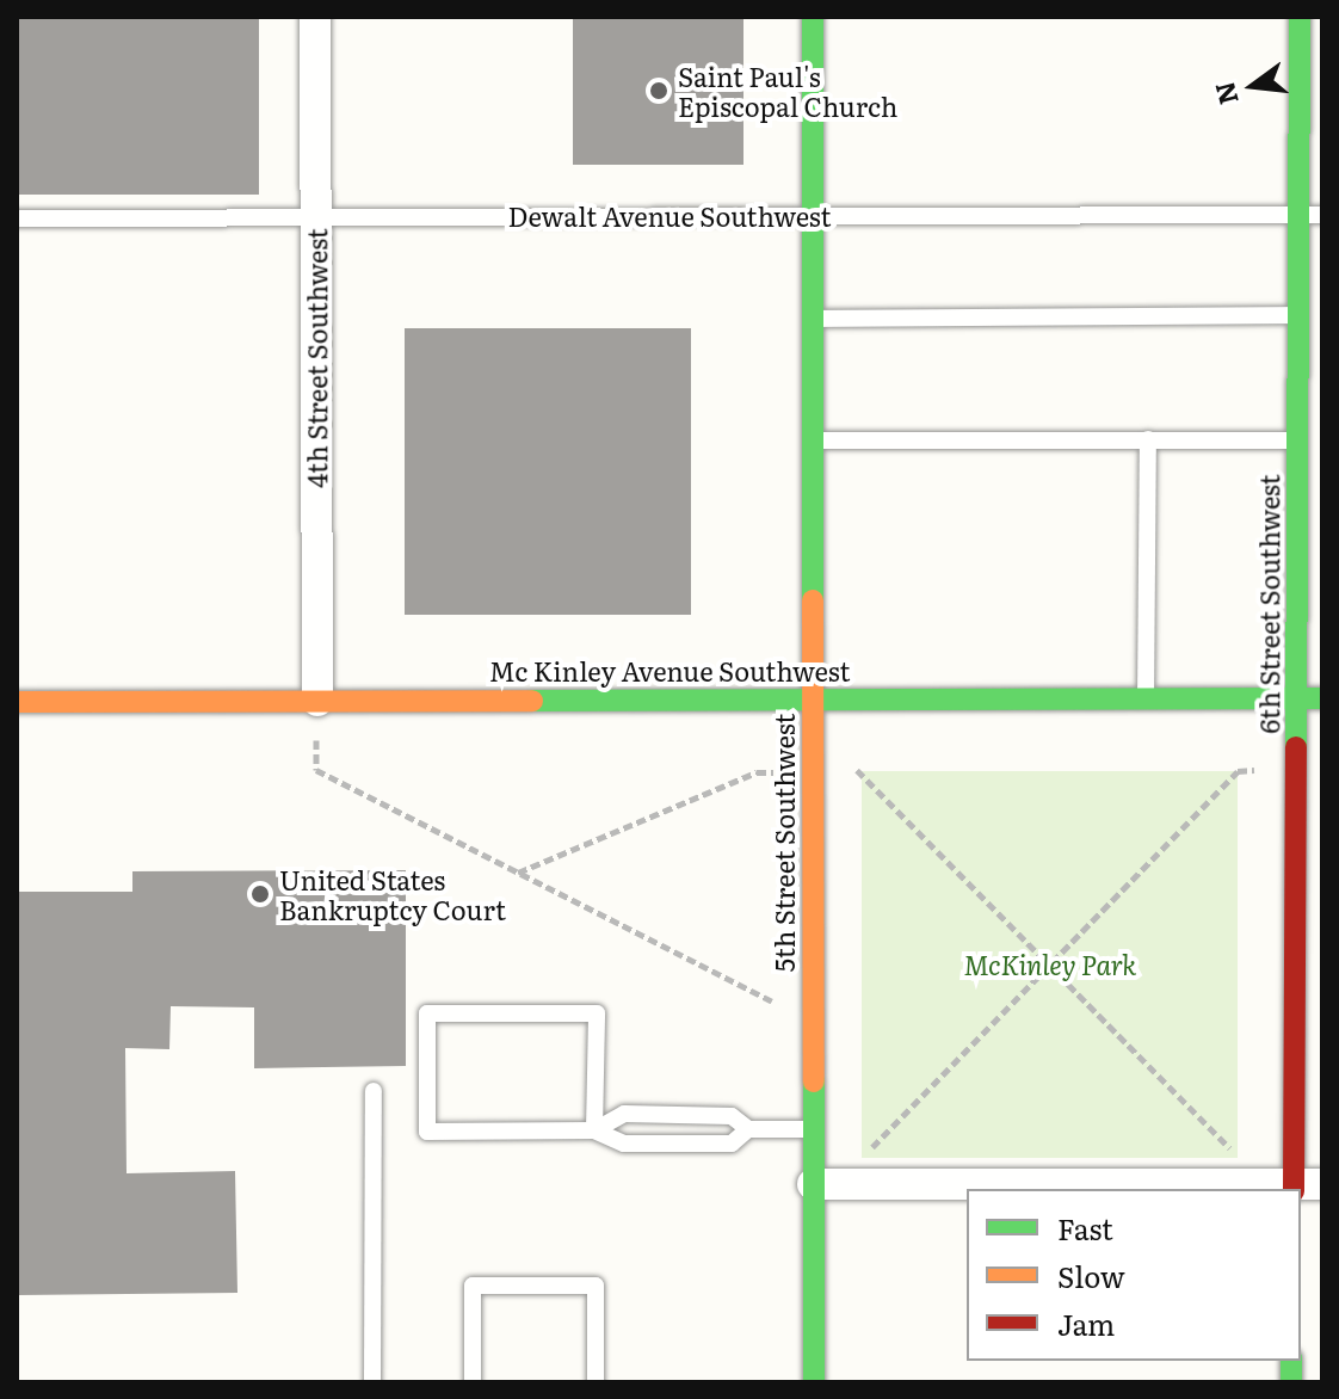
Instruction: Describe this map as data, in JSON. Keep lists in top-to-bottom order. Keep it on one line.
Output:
{"streets":{"street":["4th Street Southwest","6th Street Southwest","Mc Kinley Avenue Southwest","5th Street Southwest"],"lane":["Dewalt Avenue Southwest"]},"crossings":[["Dewalt Avenue Southwest","4th Street Southwest"],["Dewalt Avenue Southwest","6th Street Southwest"],["Dewalt Avenue Southwest","5th Street Southwest"],["4th Street Southwest","Mc Kinley Avenue Southwest"],["6th Street Southwest","Mc Kinley Avenue Southwest"],["Mc Kinley Avenue Southwest","5th Street Southwest"]],"parks":["McKinley Park"],"places":["Saint Paul's Episcopal Church","United States Bankruptcy Court"],"legend":["Fast","Slow","Jam"],"north":"left"}
